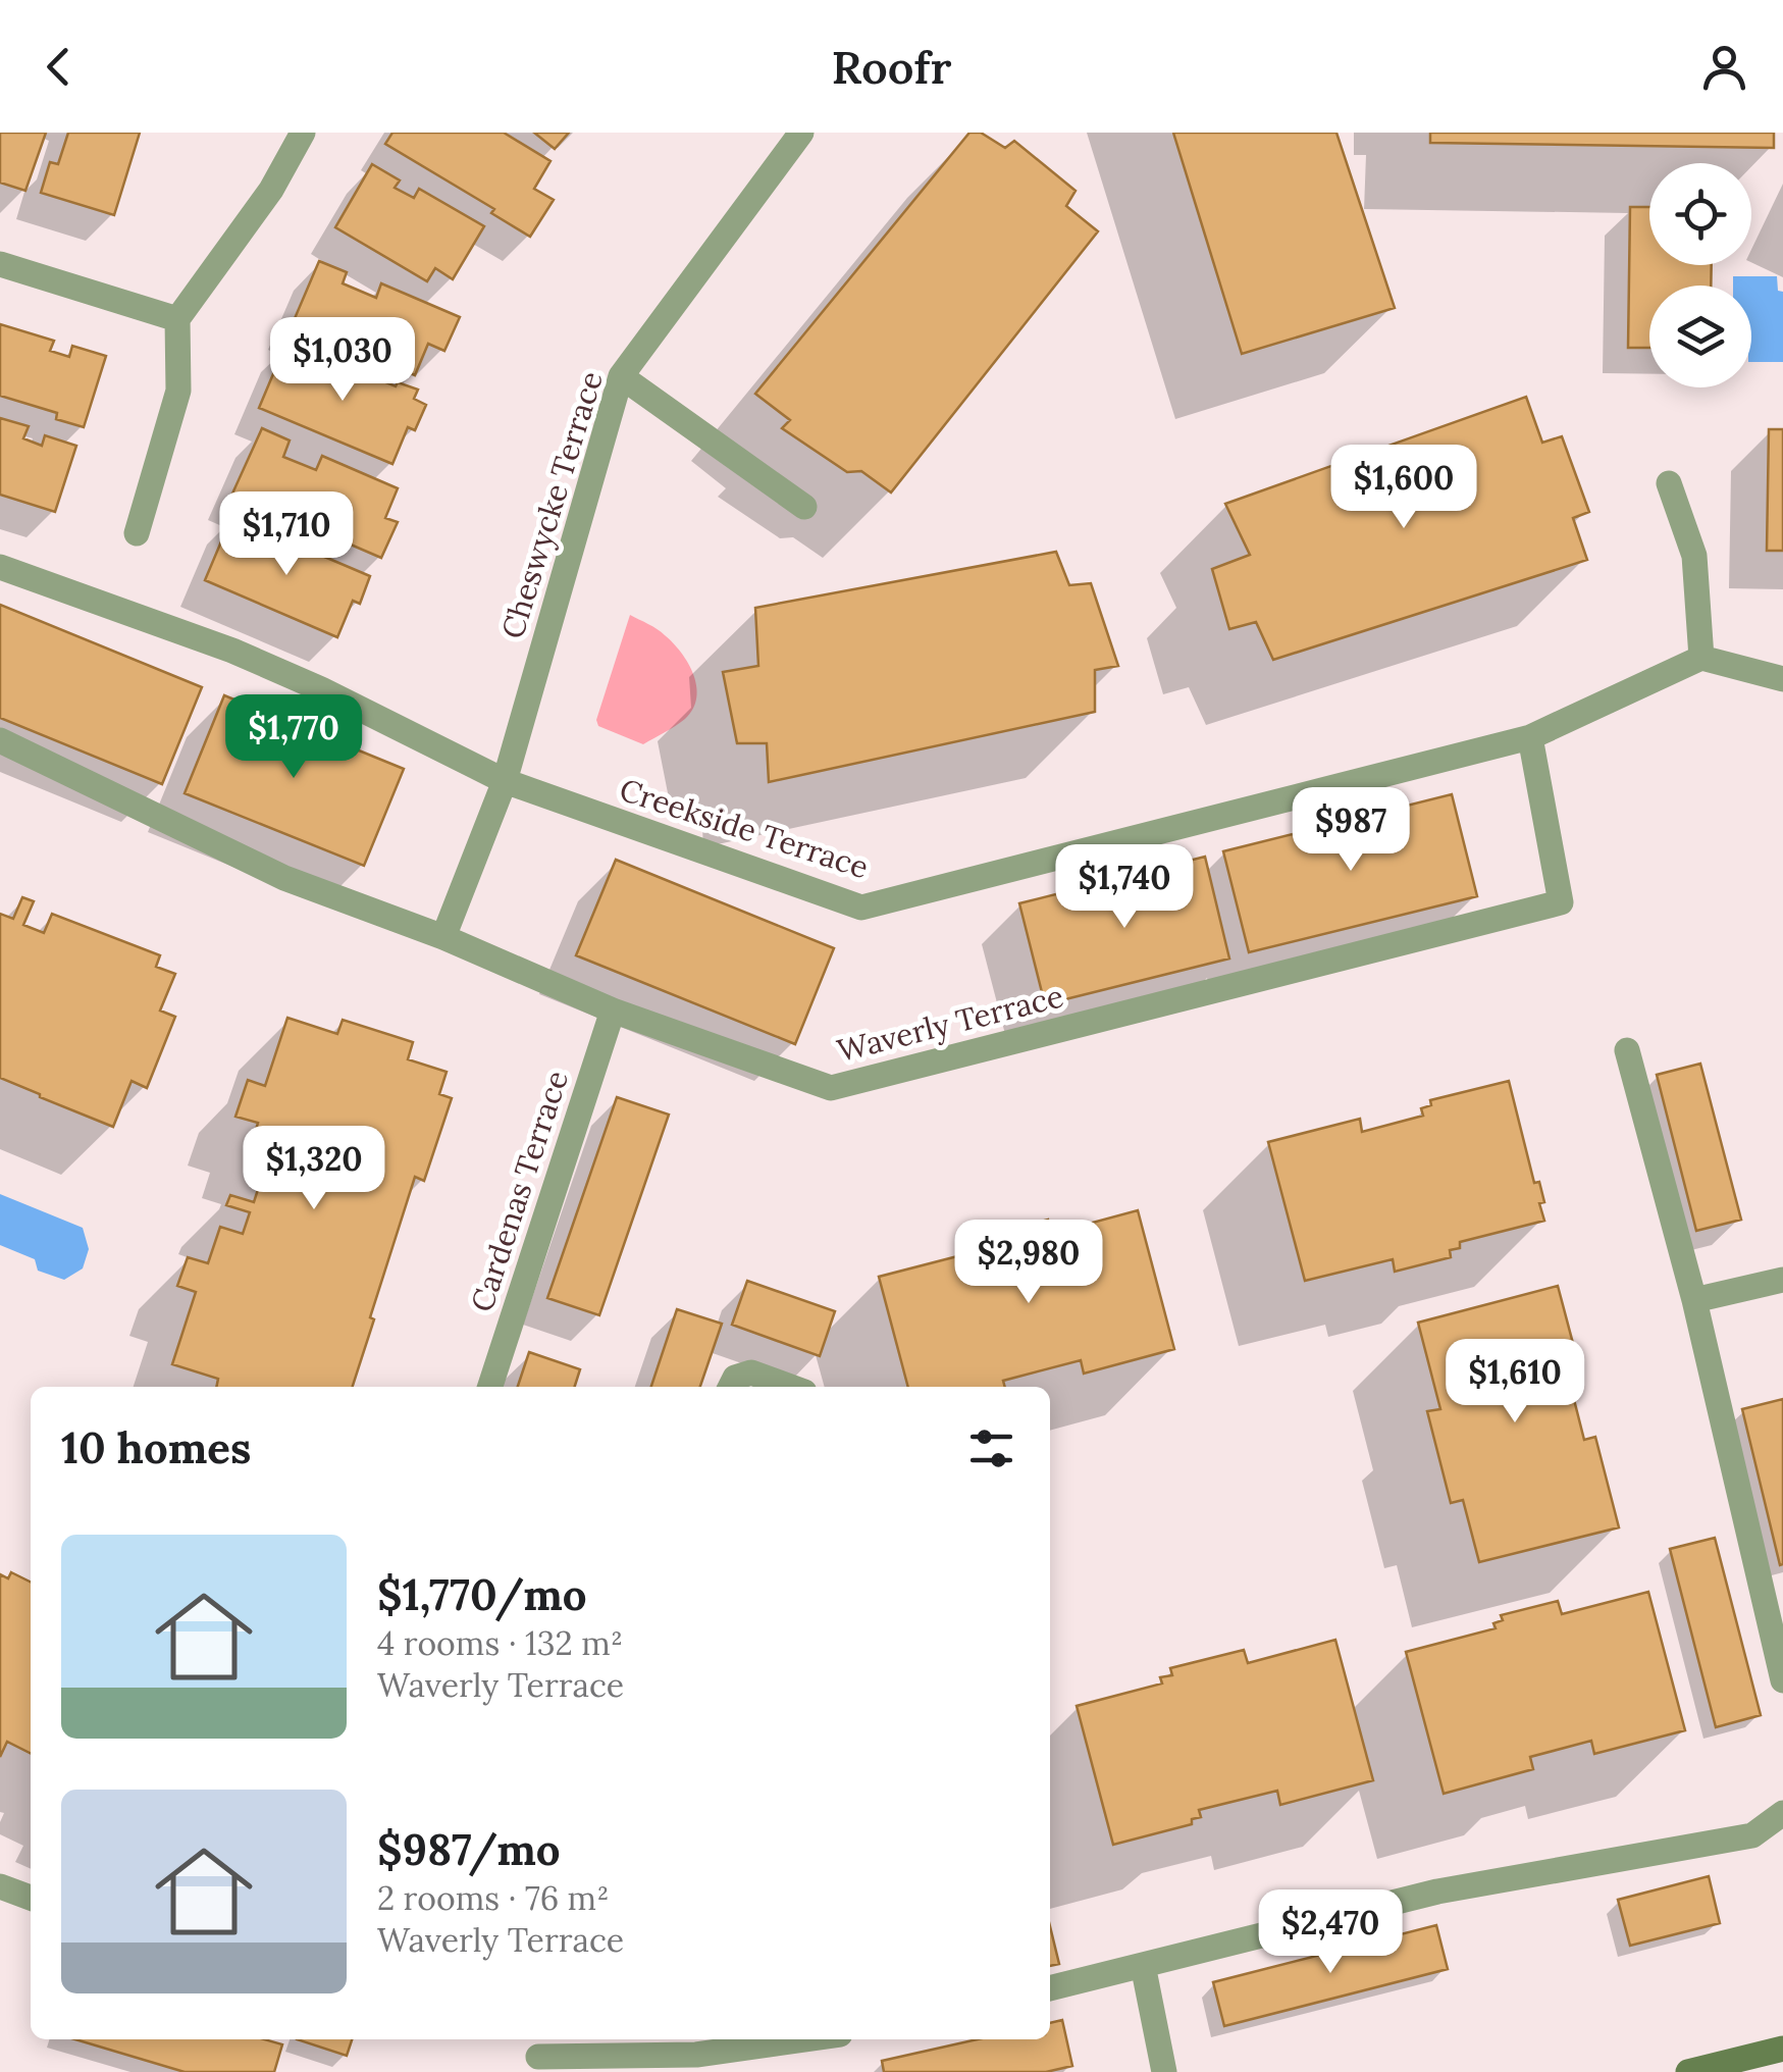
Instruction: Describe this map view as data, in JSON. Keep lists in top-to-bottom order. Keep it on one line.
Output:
{"streets":{"street":["Cheswycke Terrace","Creekside Terrace","Waverly Terrace","Cardenas Terrace"]},"crossings":[["Cheswycke Terrace","Creekside Terrace"],["Cheswycke Terrace","Waverly Terrace"],["Creekside Terrace","Waverly Terrace"],["Waverly Terrace","Cardenas Terrace"]],"page":{"header":"Roofr","price":["$1,030","$1,600","$1,710","$1,770","$987","$1,740","$1,320","$2,980","$1,610","$2,470"],"heading":"10 homes","list":[{"name":"$1,770/mo","note":"4 rooms · 132 m² · Waverly Terrace"},{"name":"$987/mo","note":"2 rooms · 76 m² · Waverly Terrace"}]}}
